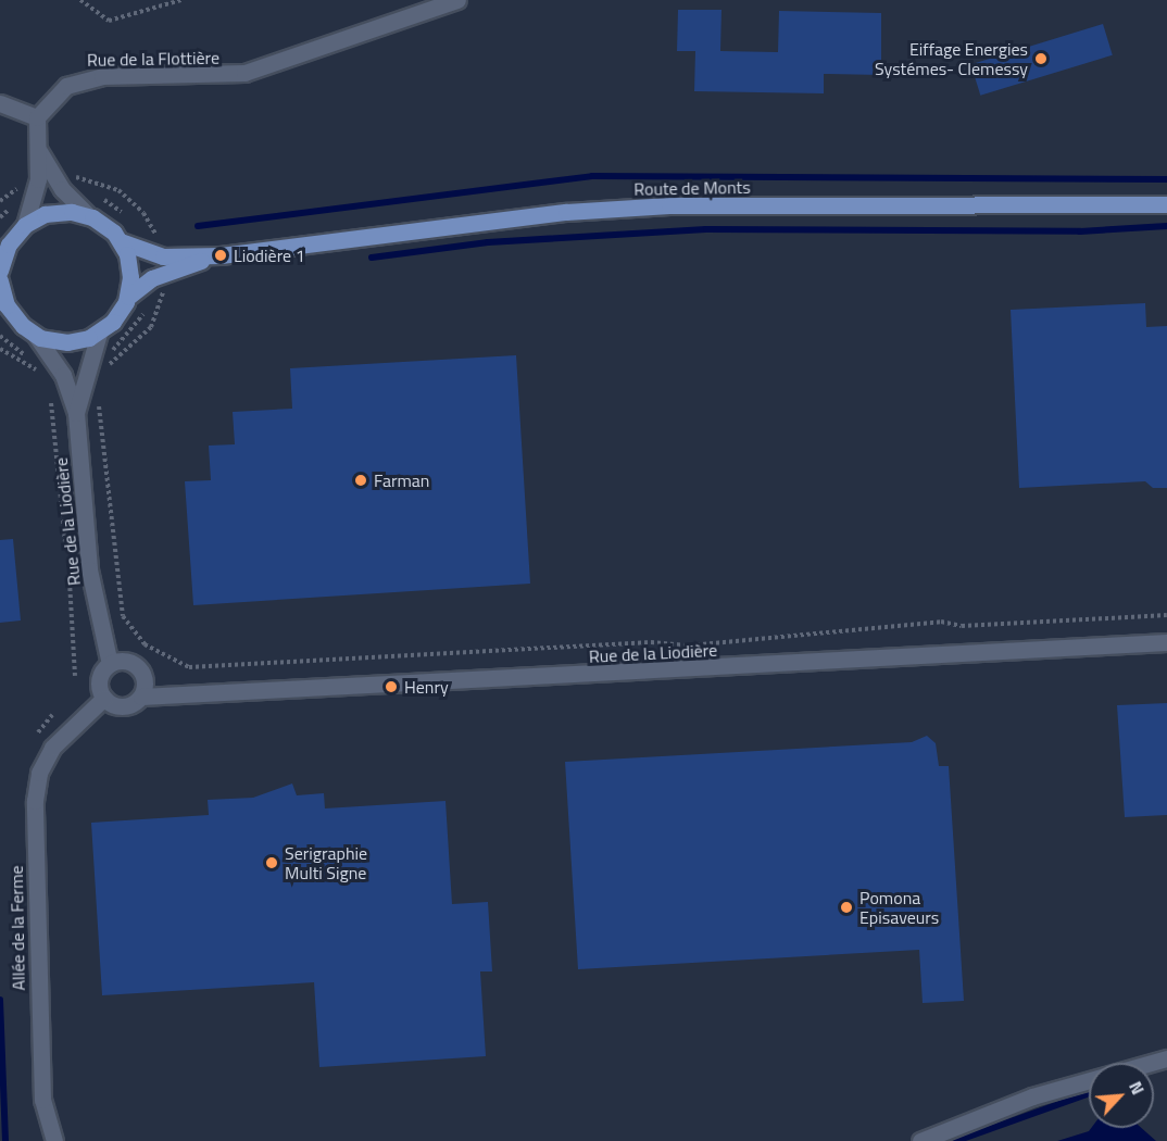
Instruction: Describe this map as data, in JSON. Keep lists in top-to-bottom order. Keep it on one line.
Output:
{"streets":{"main road":["Route de Monts"],"street":["Rue de la Flottière","Rue de la Liodière","Allée de la Ferme"]},"crossings":[["Rue de la Liodière","Allée de la Ferme"]],"places":["Eiffage Energies Systémes- Clemessy","Liodière 1","Farman","Henry","Serigraphie Multi Signe","Pomona Episaveurs"],"north":"top right"}
